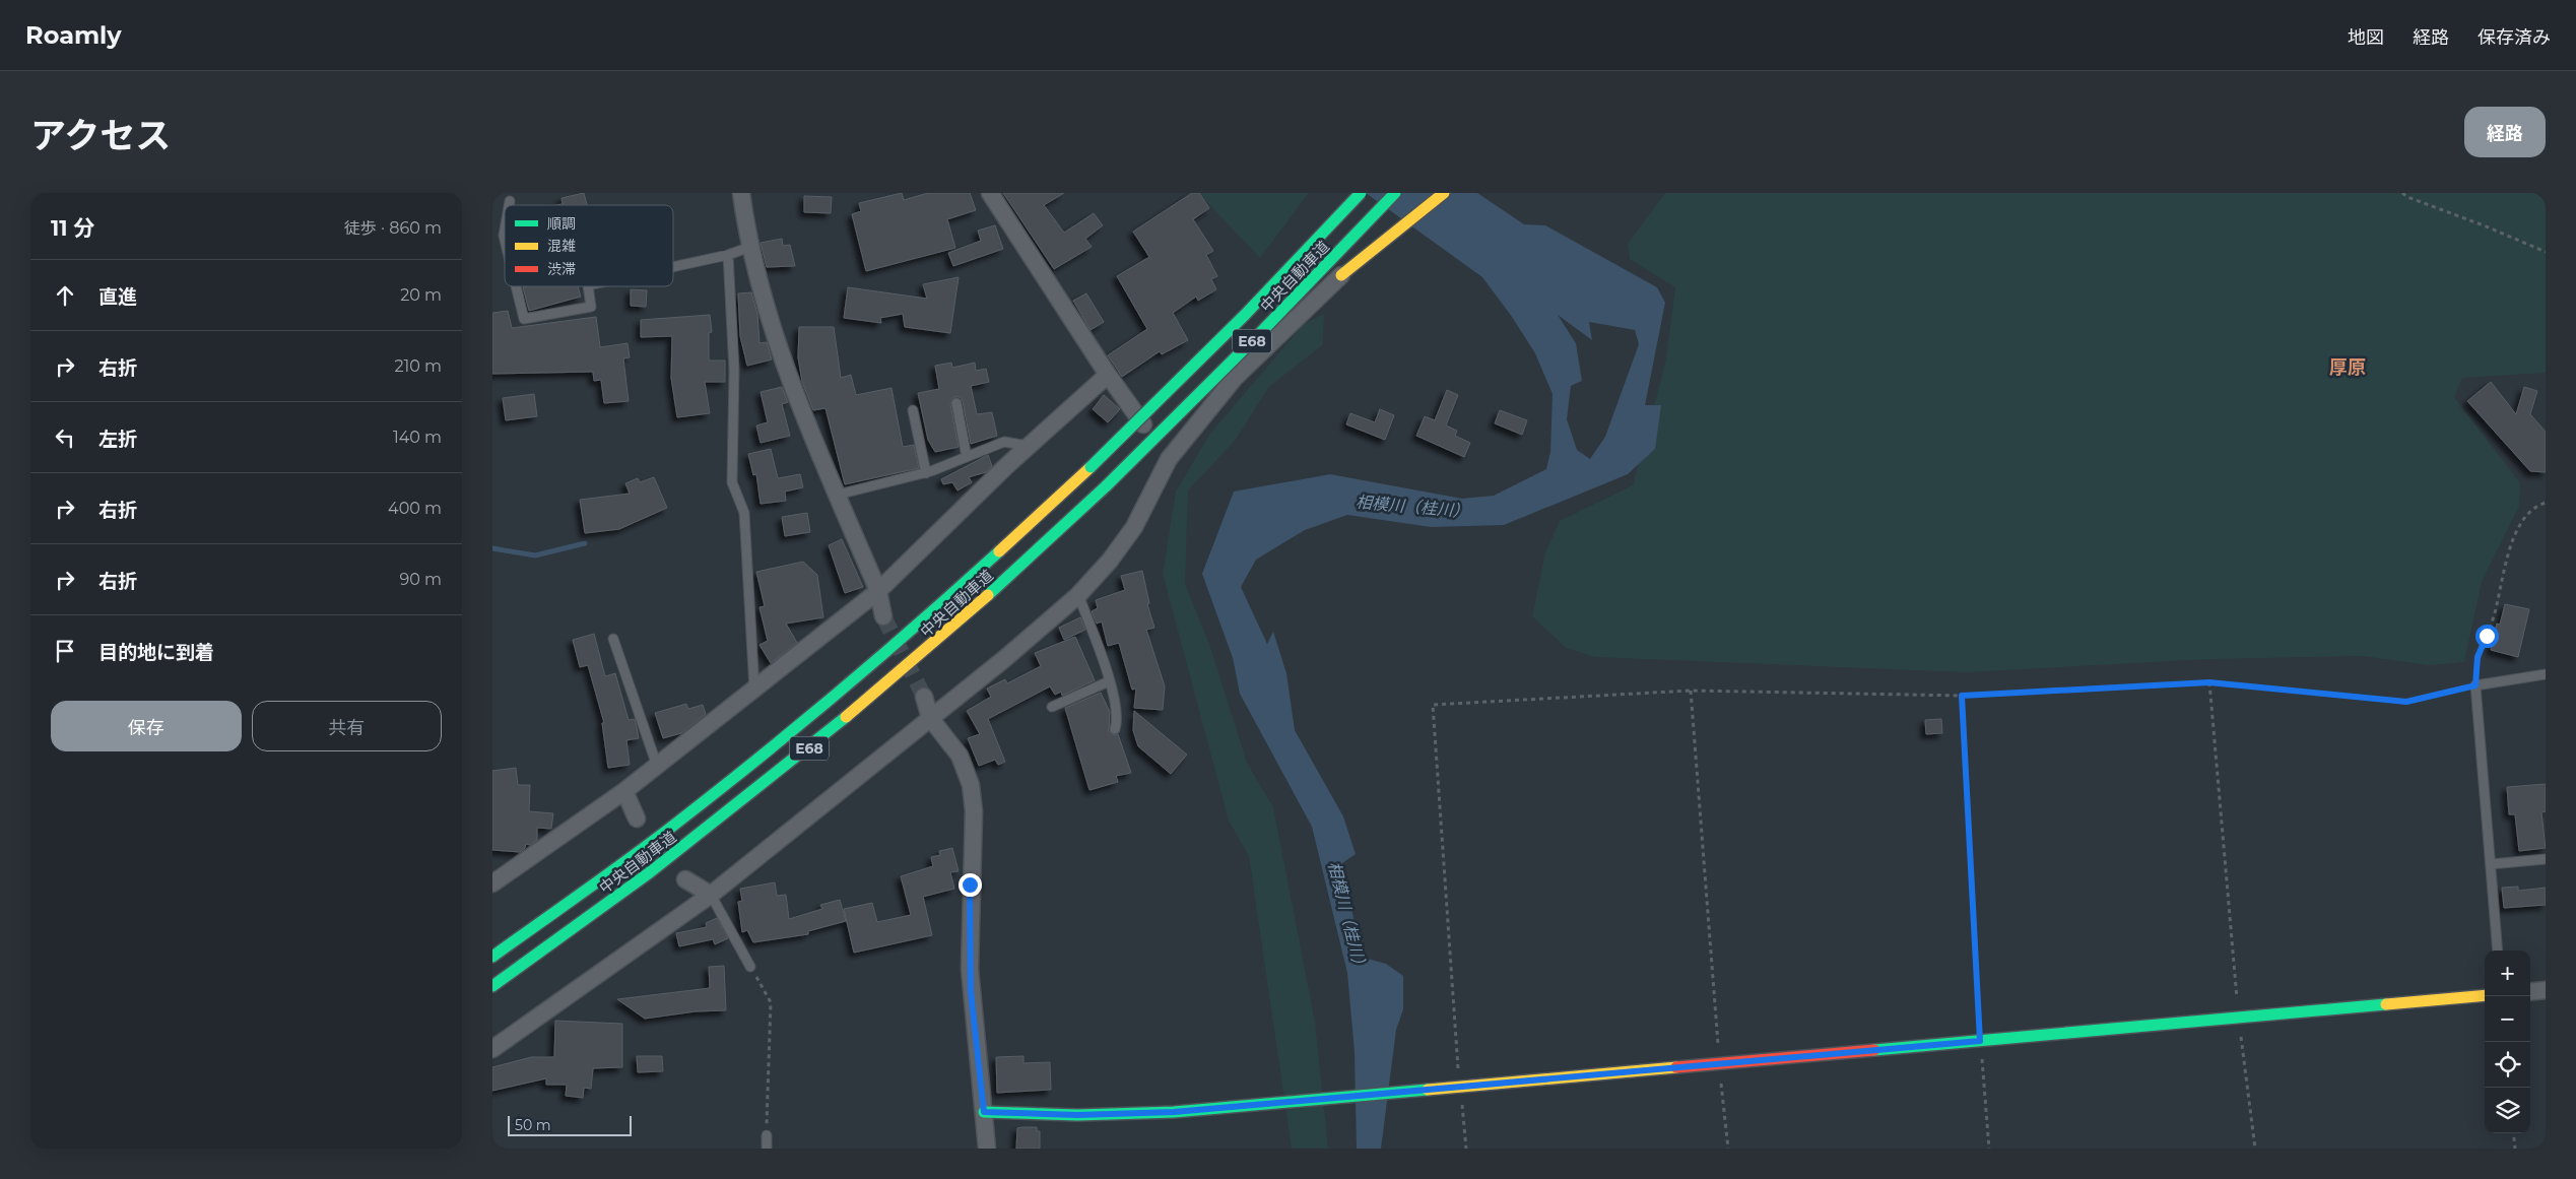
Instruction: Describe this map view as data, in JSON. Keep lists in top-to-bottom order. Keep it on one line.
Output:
{"streets":{"main road":["中央自動車道","E68"]},"districts":["厚原"],"water":["相模川（桂川）"],"legend":["順調","混雑","渋滞"],"scale_bar":"50 m","page":{"header":"Roamly","nav":["地図","経路","保存済み"],"title":"アクセス","buttons":["経路",["保存","共有"]],"heading":["11 分","徒歩 · 860 m"],"list":[["直進","20 m"],["右折","210 m"],["左折","140 m"],["右折","400 m"],["右折","90 m"],"目的地に到着"],"map_buttons":["+","−"],"scale":"50 m"}}
